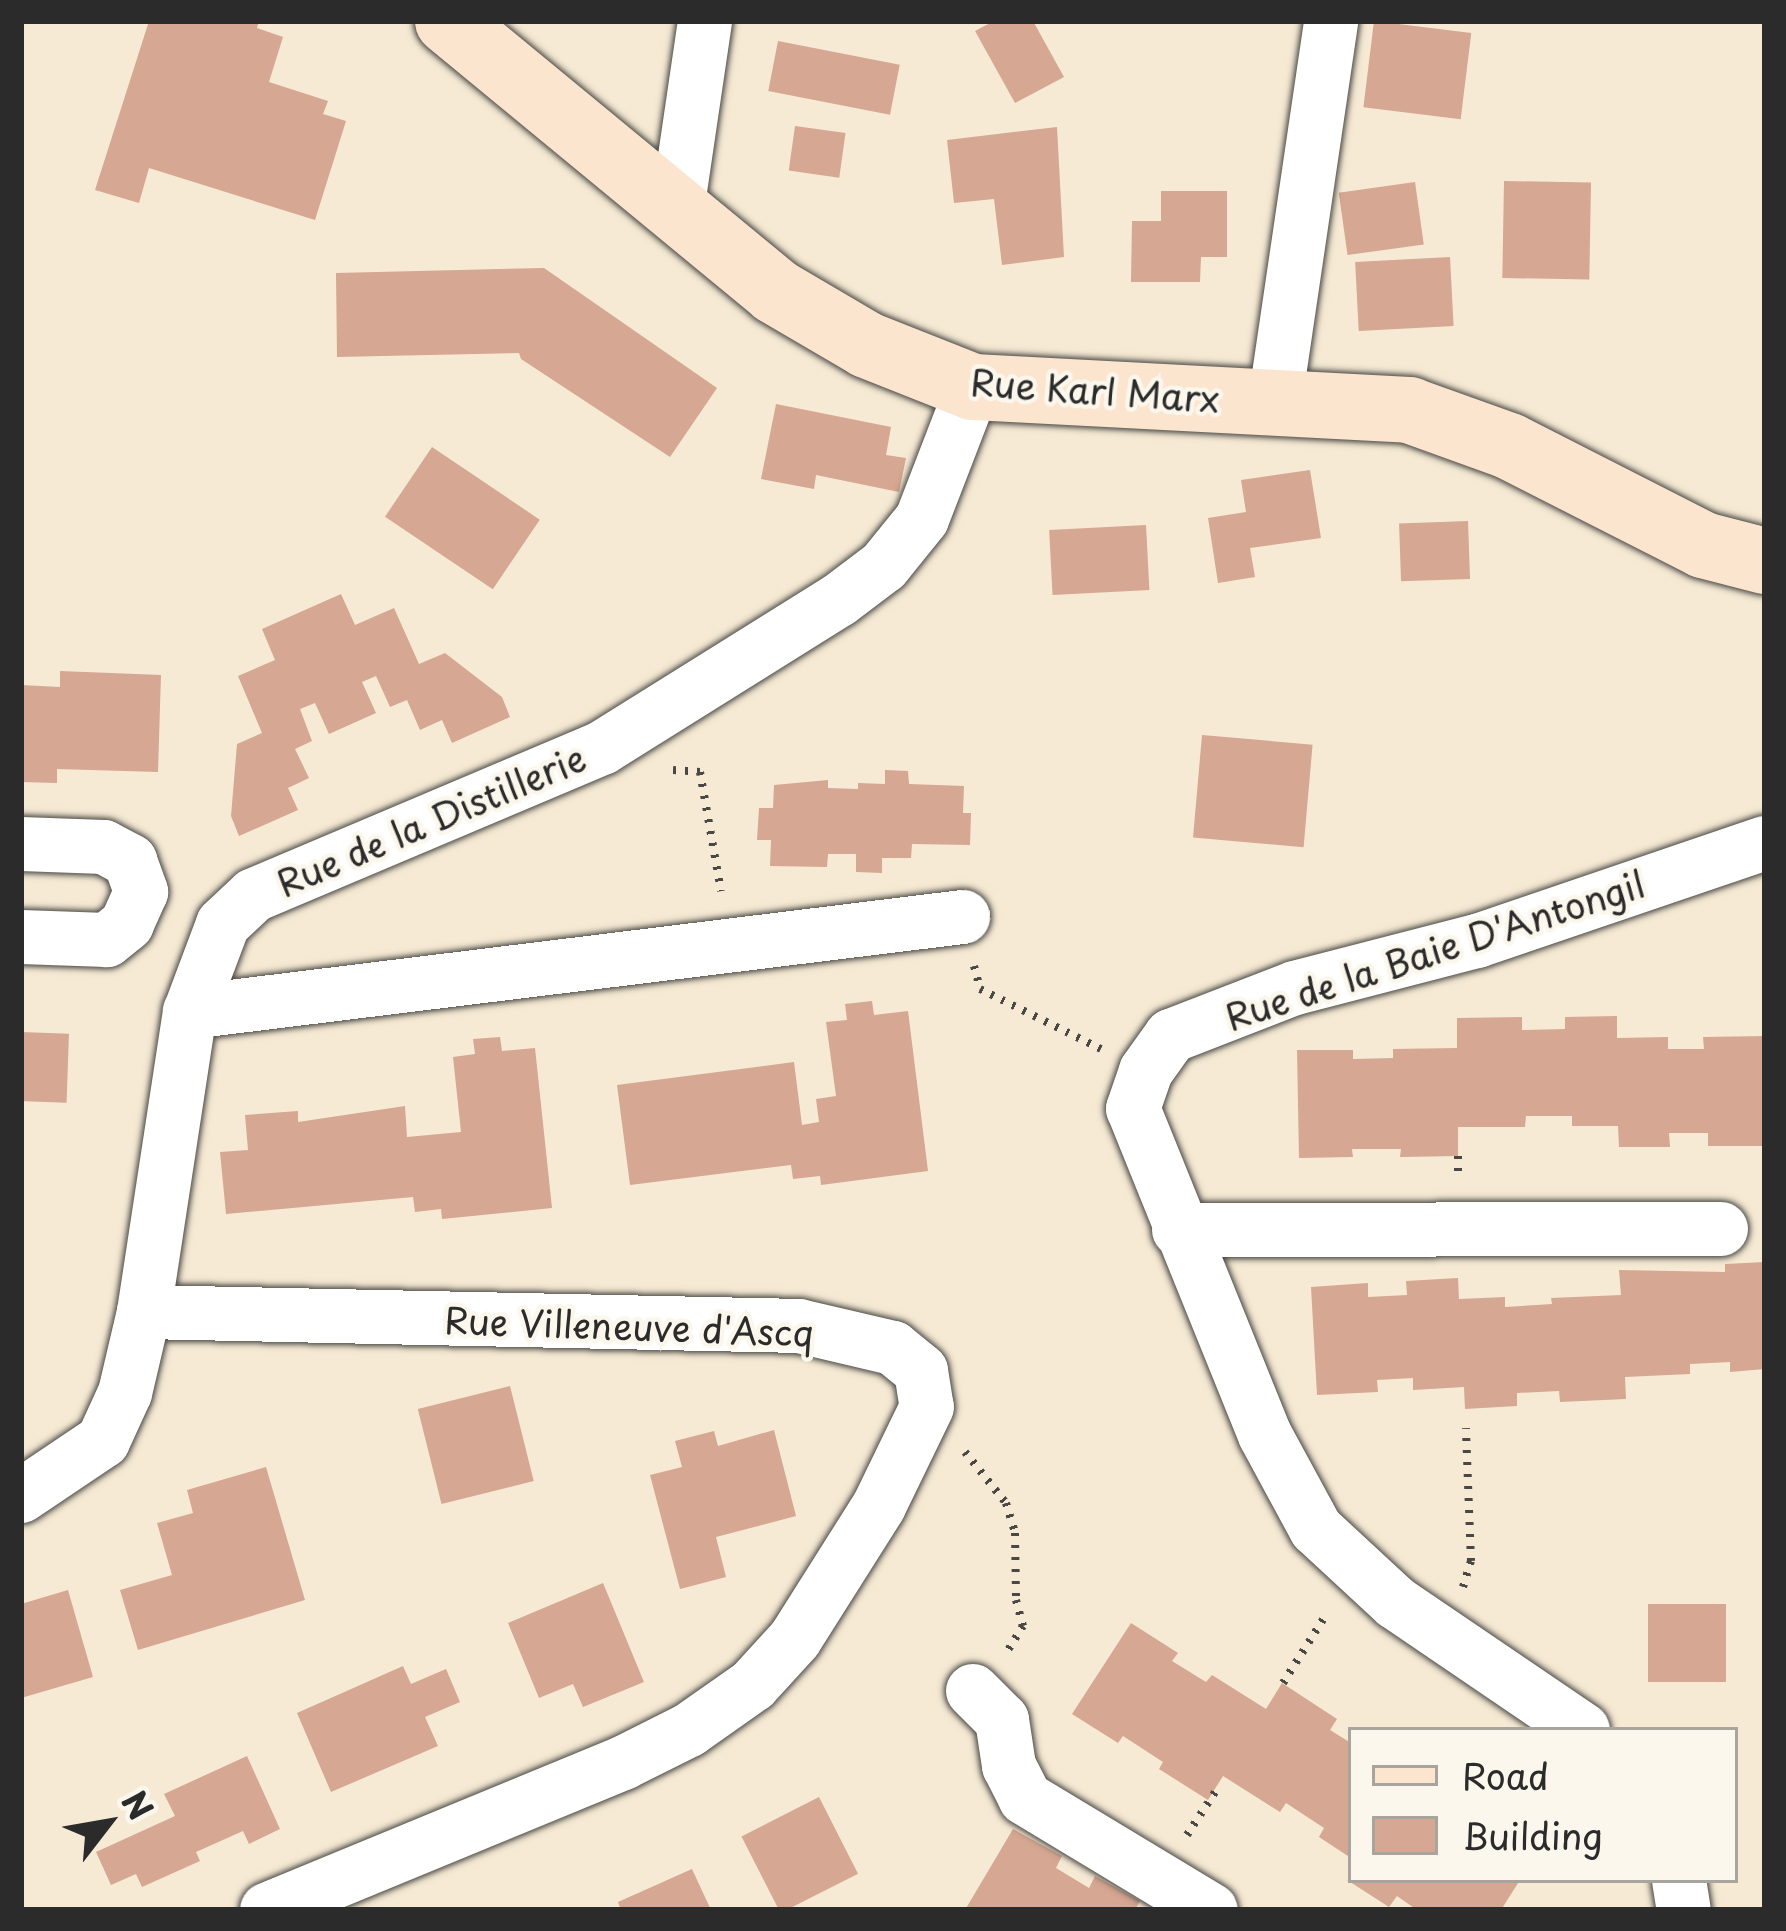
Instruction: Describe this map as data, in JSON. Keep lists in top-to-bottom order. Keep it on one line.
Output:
{"streets":{"main road":["Rue Karl Marx"],"street":["Rue de la Distillerie","Rue de la Baie D'Antongil","Rue Villeneuve d'Ascq"]},"crossings":[["Rue Karl Marx","Rue de la Distillerie"],["Rue de la Distillerie","Rue Villeneuve d'Ascq"]],"legend":["Road","Building"],"north":"top right"}
